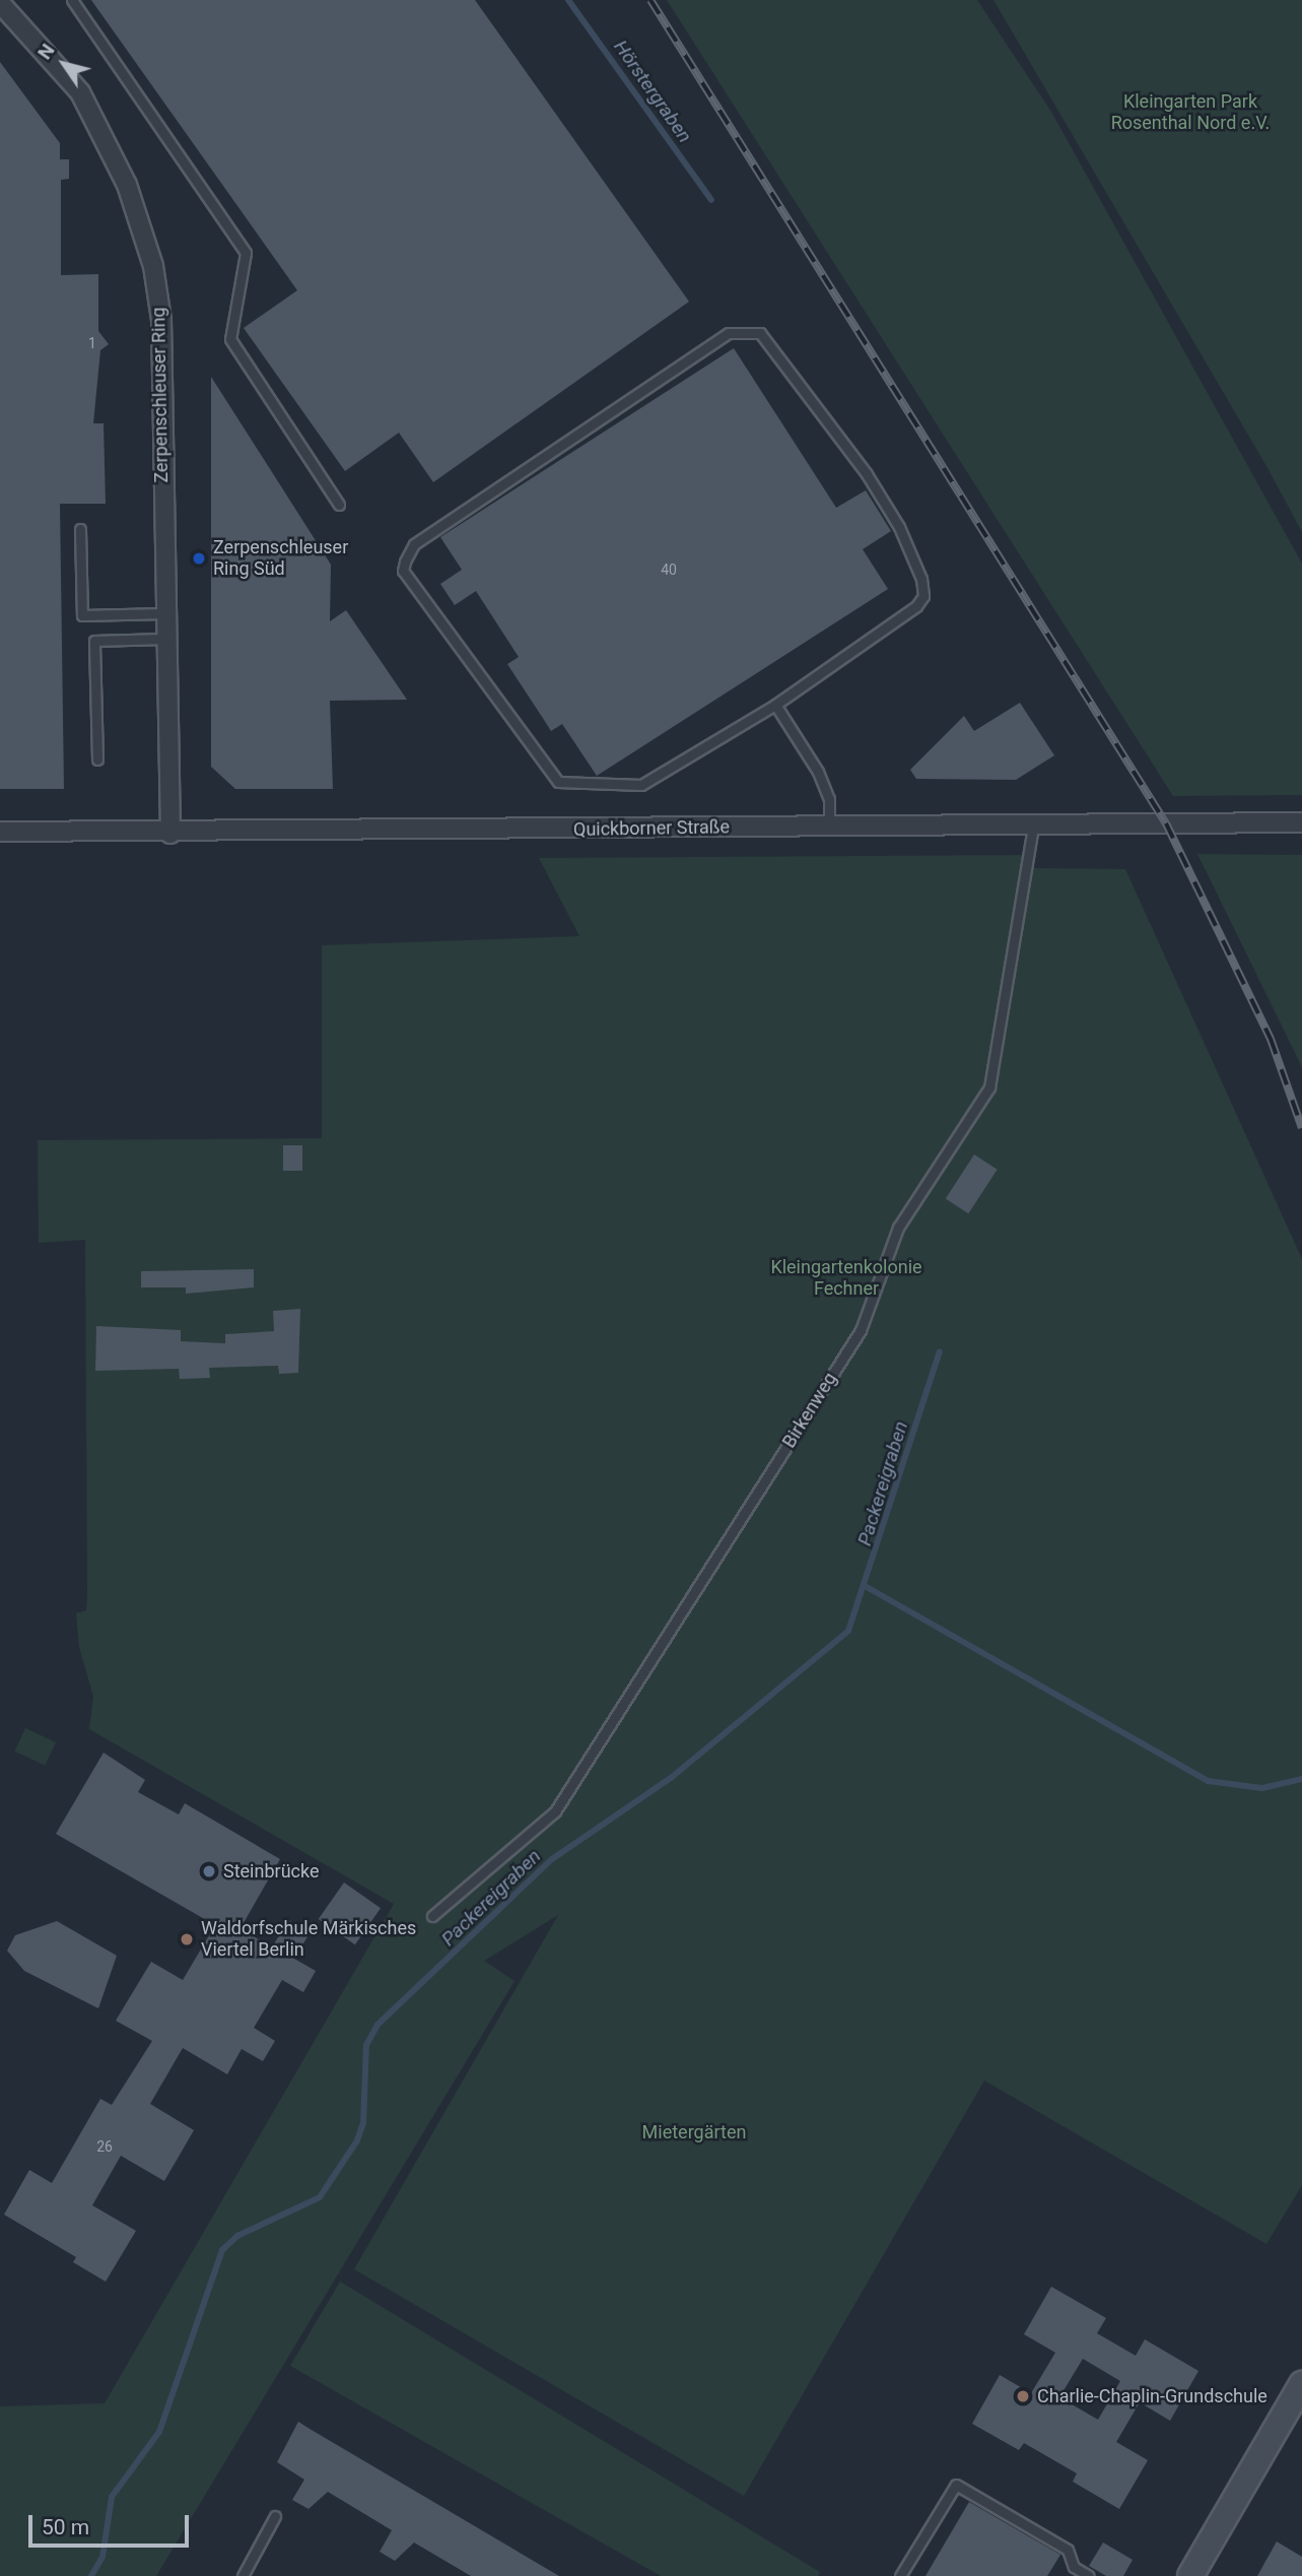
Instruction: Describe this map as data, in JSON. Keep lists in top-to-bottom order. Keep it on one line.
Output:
{"streets":{"street":["Zerpenschleuser Ring","Quickborner Straße"],"lane":["Birkenweg"]},"crossings":[["Zerpenschleuser Ring","Quickborner Straße"],["Quickborner Straße","Birkenweg"]],"water":["Hörstergraben","Packereigraben"],"parks":["Kleingarten Park Rosenthal Nord e.V.","Kleingartenkolonie Fechner","Mietergärten"],"places":["Zerpenschleuser Ring Süd","Steinbrücke","Waldorfschule Märkisches Viertel Berlin","Charlie-Chaplin-Grundschule"],"house_numbers":["1","40","26"],"scale_bar":"50 m","north":"top left"}
